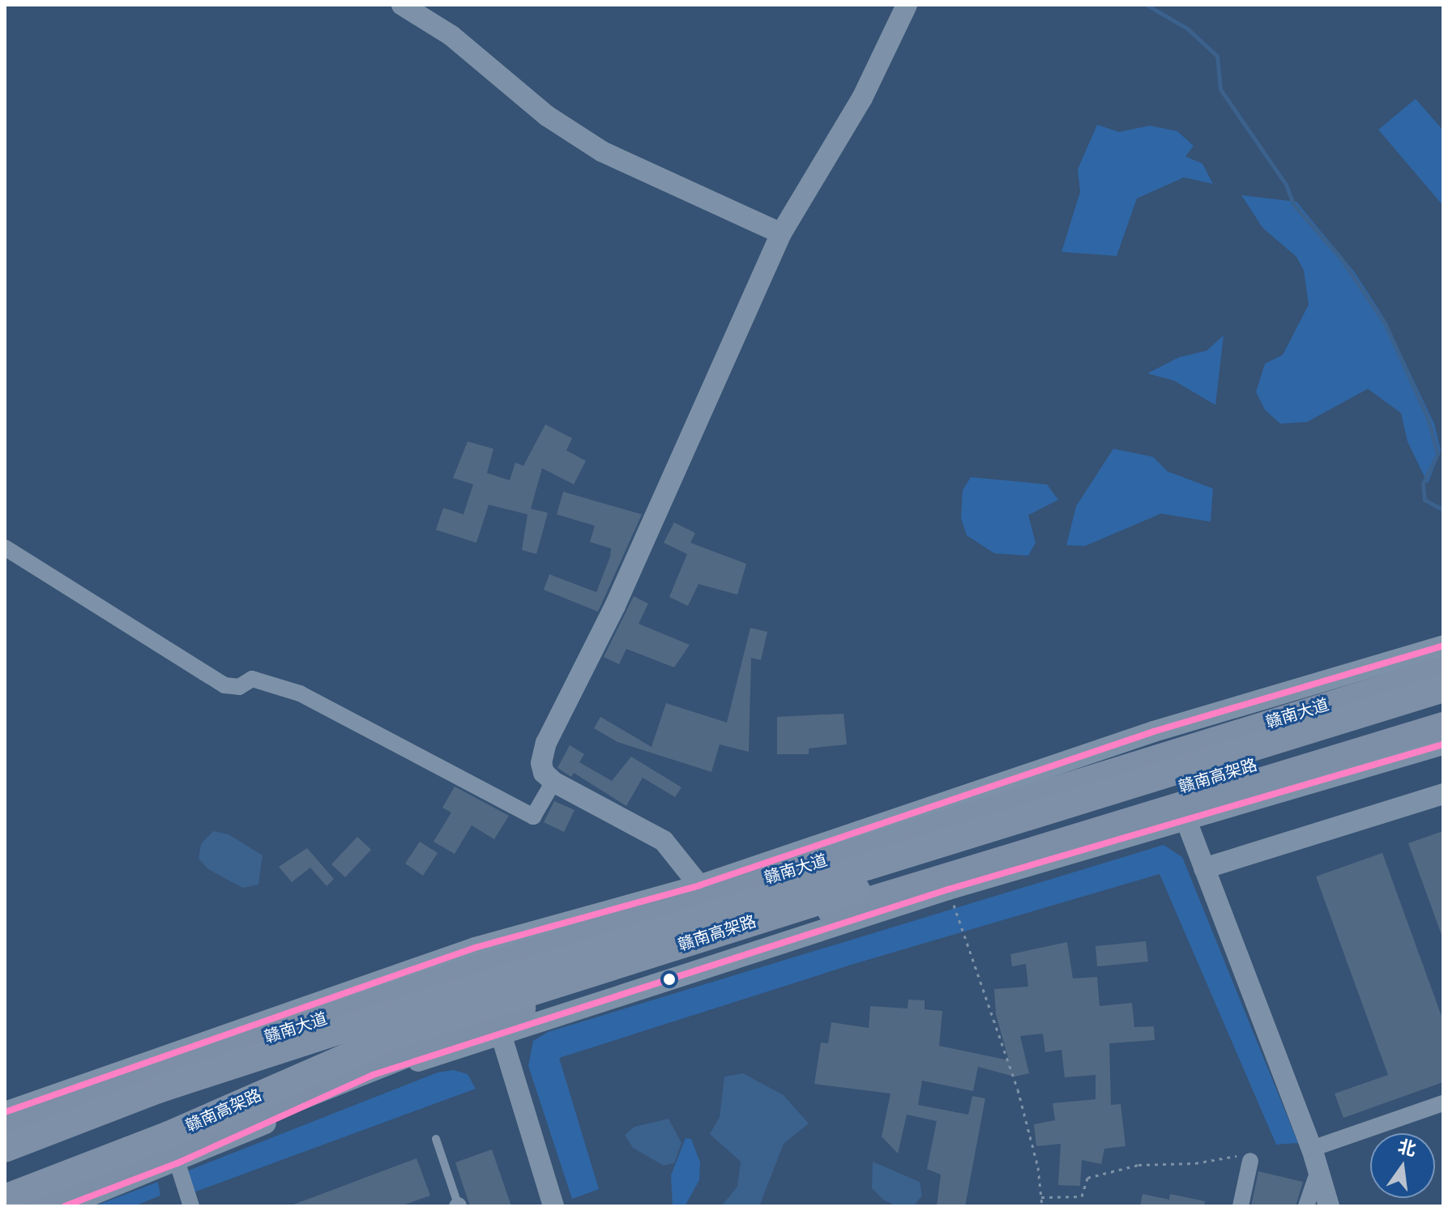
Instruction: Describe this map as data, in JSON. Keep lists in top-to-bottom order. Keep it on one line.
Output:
{"streets":{"highway":["赣南高架路"],"main road":["赣南大道"]},"north":"top"}
